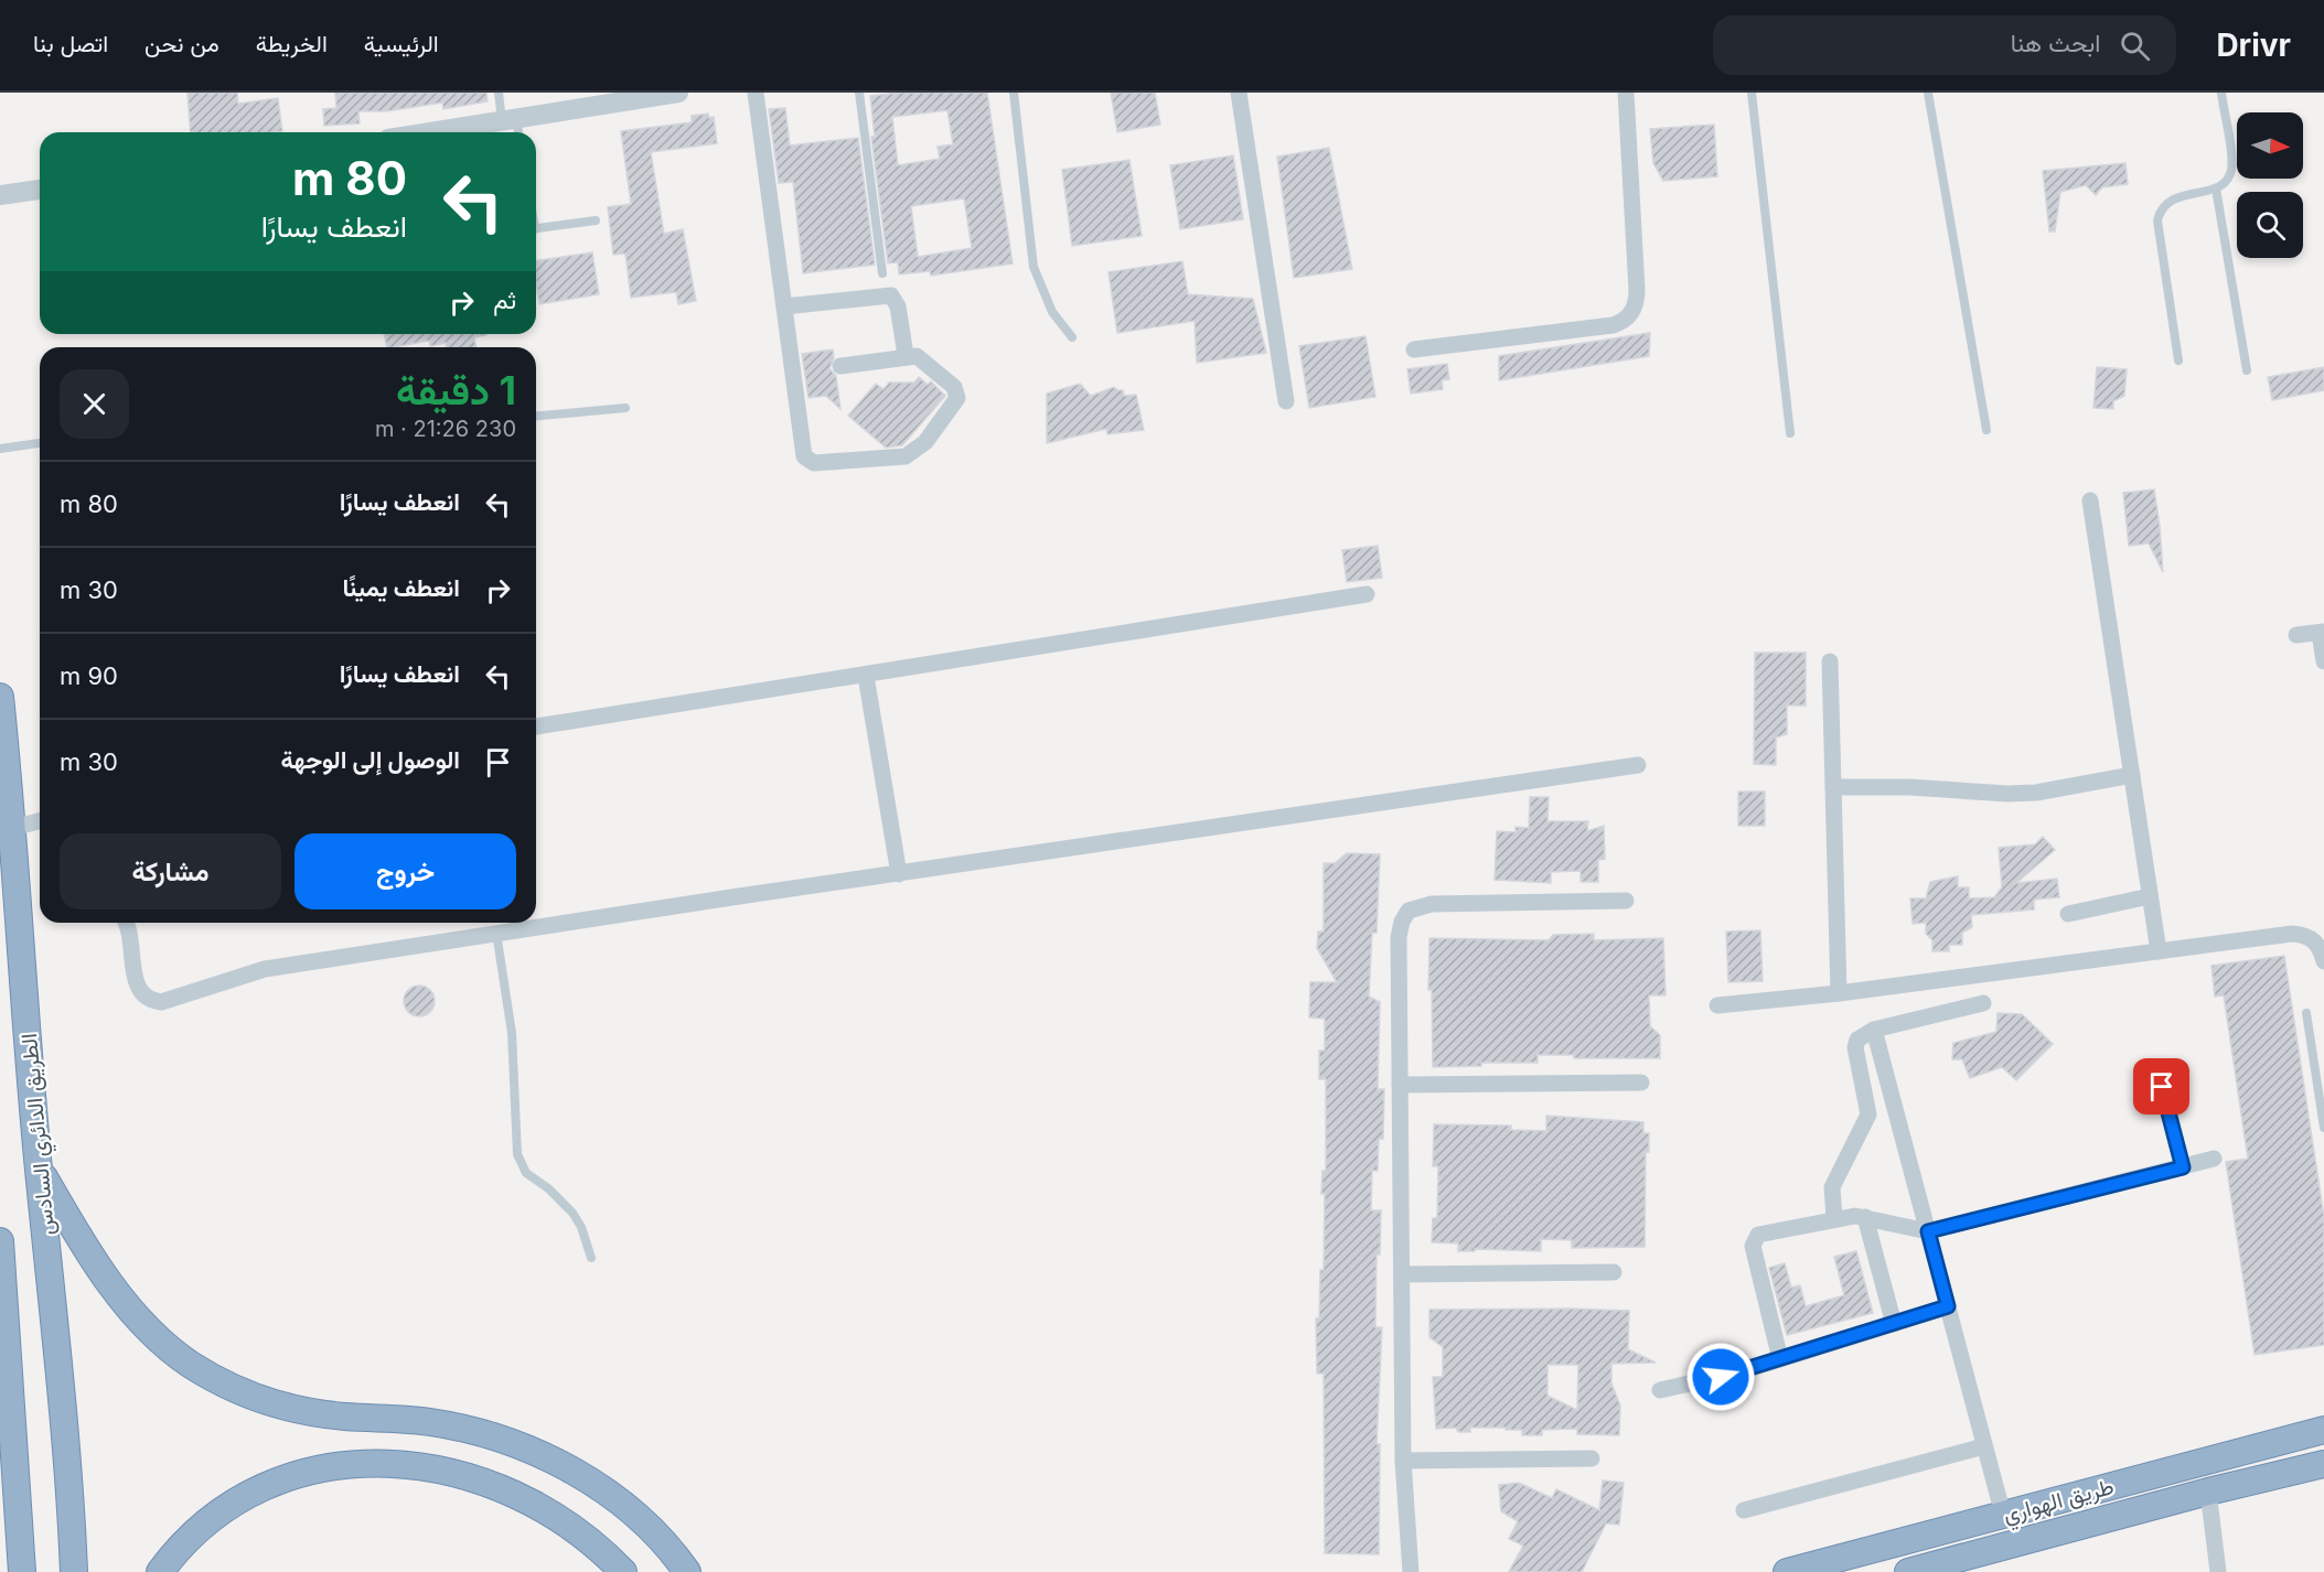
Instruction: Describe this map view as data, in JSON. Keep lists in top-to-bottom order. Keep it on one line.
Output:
{"streets":{"highway":["الطريق الدائري السادس","طريق الهواري"]},"north":"right","page":{"header":"Drivr","search":"ابحث هنا","nav":["الرئيسية","الخريطة","من نحن","اتصل بنا"],"turn":["80 m","انعطف يسارًا"],"then":"ثم","heading":["1 دقيقة","230 m · 21:26"],"list":[{"name":"انعطف يسارًا","value":"80 m"},{"name":"انعطف يمينًا","value":"30 m"},{"name":"انعطف يسارًا","value":"90 m"},{"name":"الوصول إلى الوجهة","value":"30 m"}],"buttons":["خروج","مشاركة"]}}
